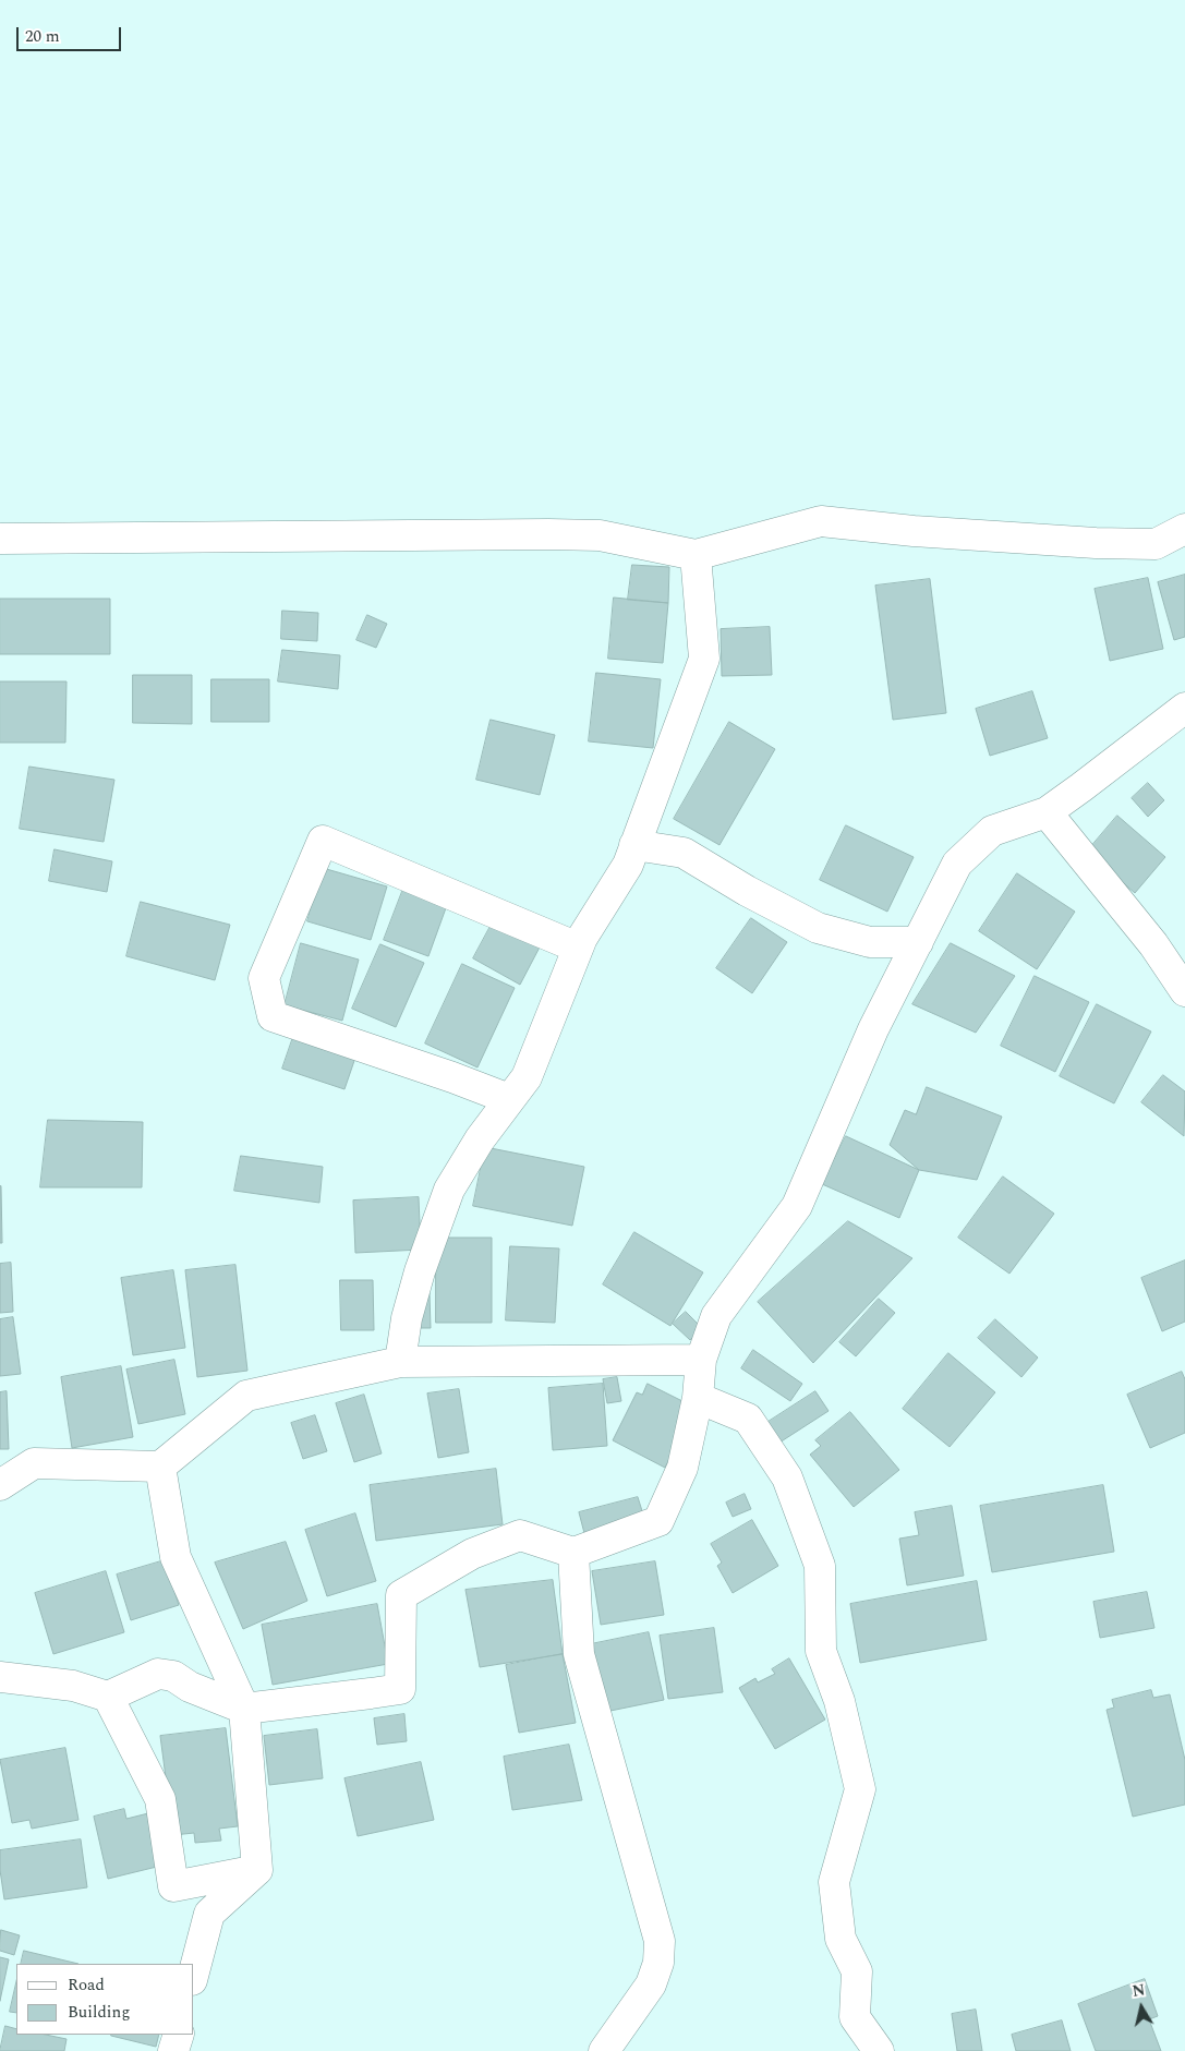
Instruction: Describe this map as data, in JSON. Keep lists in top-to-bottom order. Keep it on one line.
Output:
{"legend":["Road","Building"],"scale_bar":"20 m","north":"top"}
